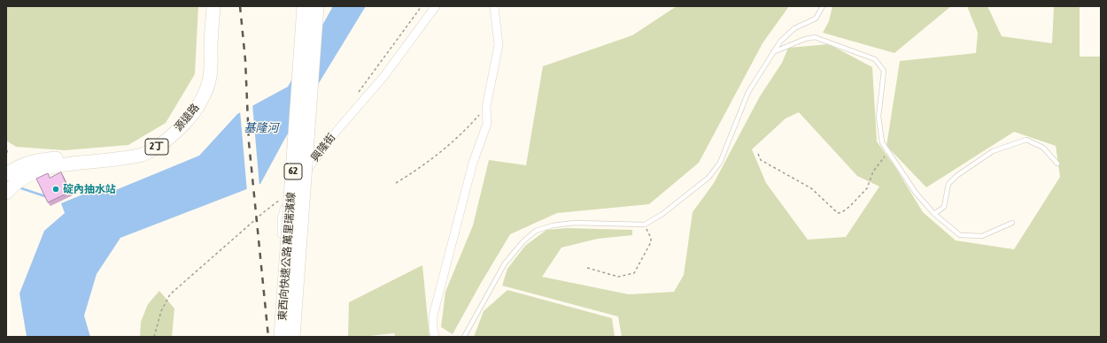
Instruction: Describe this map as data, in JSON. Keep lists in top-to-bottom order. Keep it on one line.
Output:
{"streets":{"highway":["62","東西向快速公路 萬里瑞濱線"],"main road":["源遠路","2丁"],"street":["興隆街"]},"crossings":[["興隆街","東西向快速公路 萬里瑞濱線"]],"water":["基隆河"],"places":["碇內抽水站"]}
